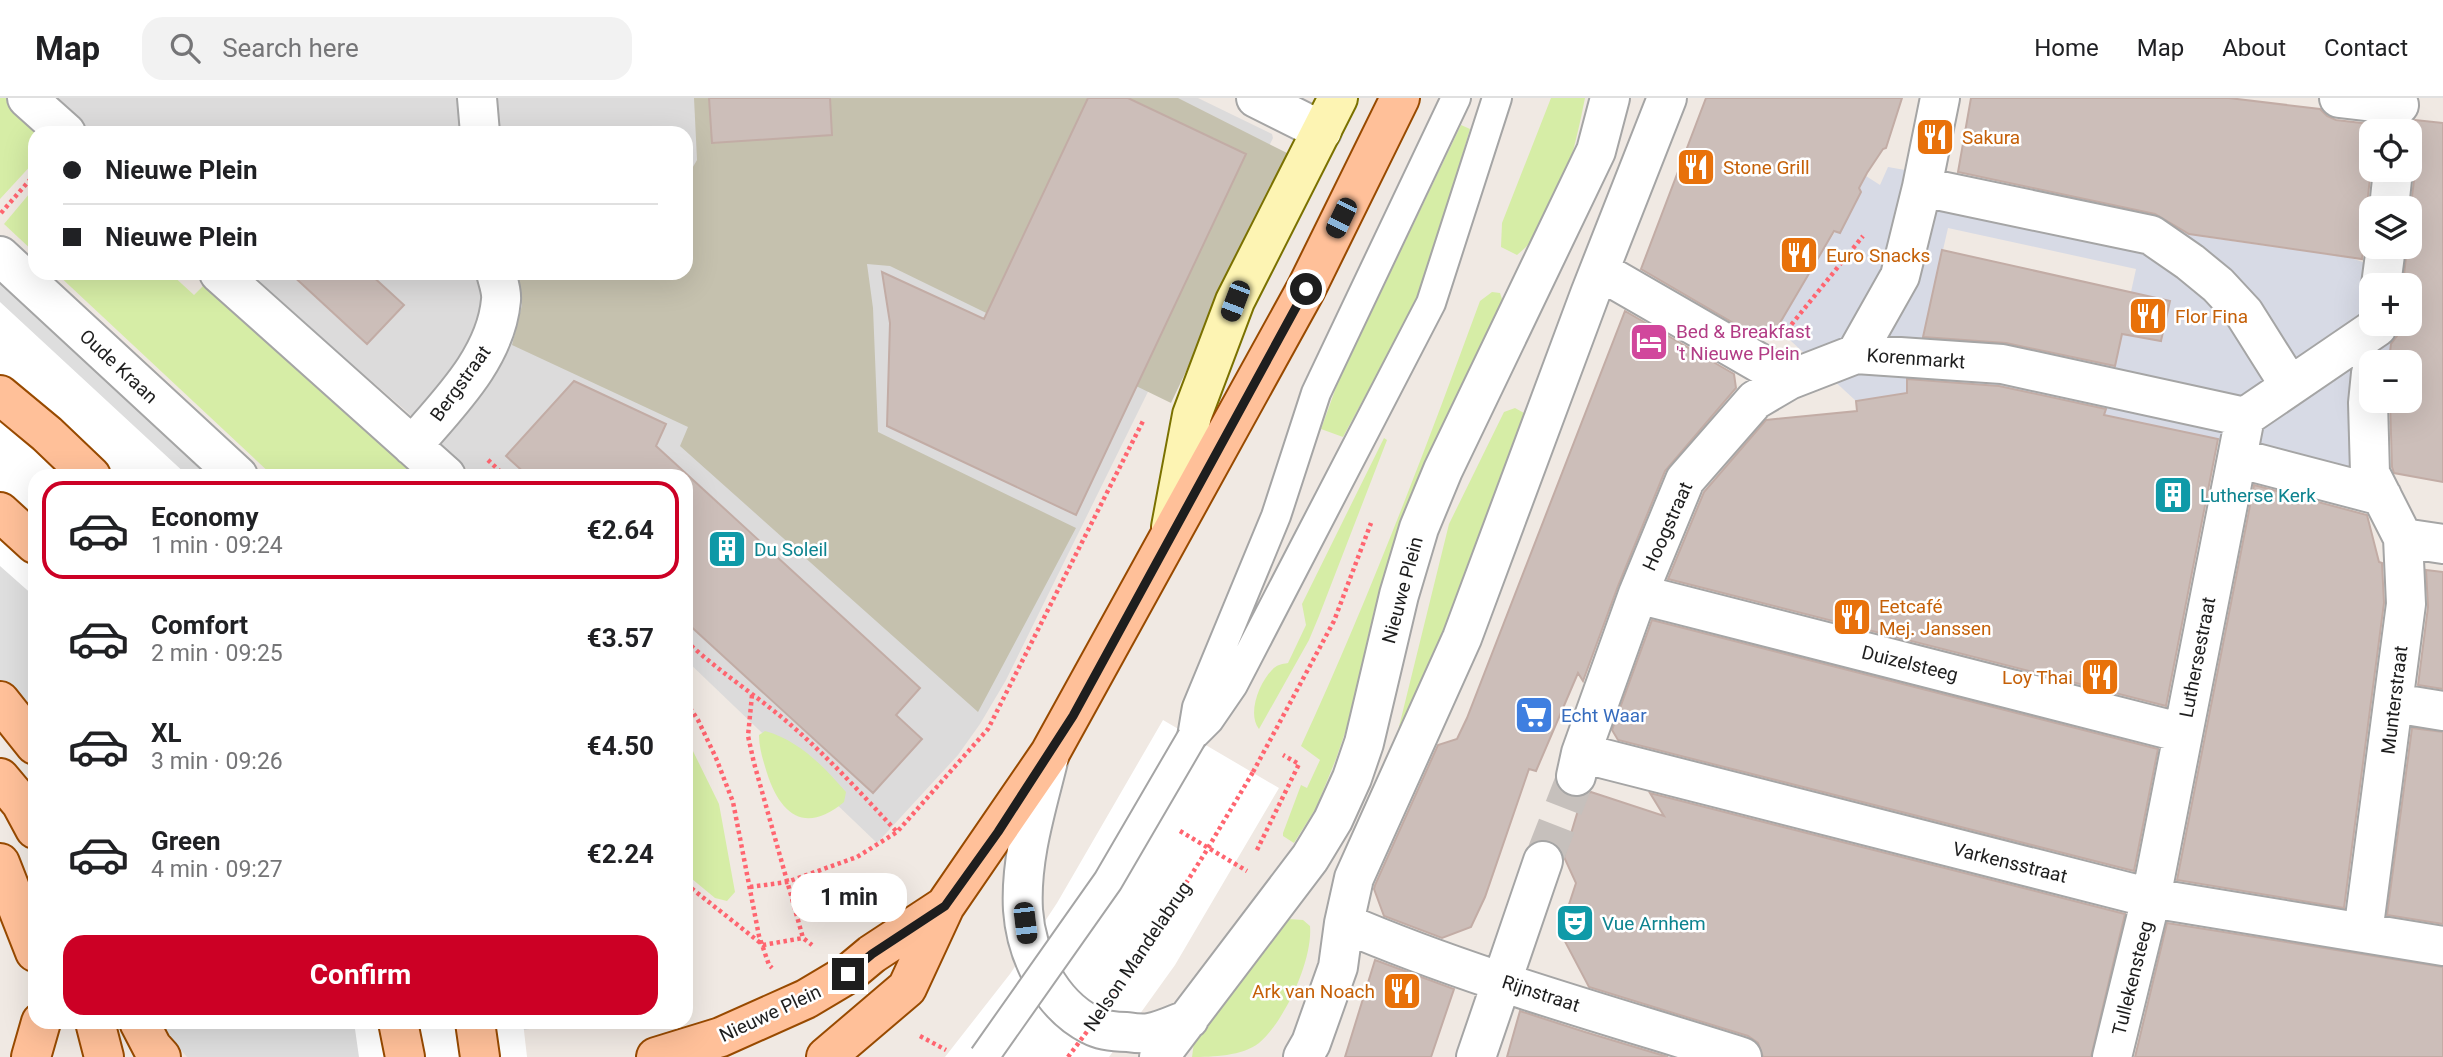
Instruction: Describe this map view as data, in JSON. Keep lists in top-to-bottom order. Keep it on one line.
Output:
{"streets":{"main road":["Nieuwe Plein"],"street":["Korenmarkt","Oude Kraan","Bergstraat","Hoogstraat","Luthersestraat","Duizelsteeg","Munterstraat","Varkensstraat","Tullekensteeg","Rijnstraat"],"path":["Nelson Mandelabrug"]},"crossings":[["Korenmarkt","Hoogstraat"],["Korenmarkt","Luthersestraat"],["Hoogstraat","Duizelsteeg"],["Hoogstraat","Varkensstraat"],["Luthersestraat","Duizelsteeg"],["Luthersestraat","Varkensstraat"],["Luthersestraat","Tullekensteeg"],["Munterstraat","Varkensstraat"],["Varkensstraat","Tullekensteeg"]],"places":{"restaurant":["Sakura","Stone Grill","Euro Snacks","Flor Fina","Eetcafé Mej. Janssen","Loy Thai","Ark van Noach"],"hotel":["Bed & Breakfast 't Nieuwe Plein"],"building":["Lutherse Kerk","Du Soleil"],"supermarket":["Echt Waar"],"theatre":["Vue Arnhem"]},"page":{"header":"Map","search":"Search here","nav":["Home","Map","About","Contact"],"map_buttons":["+","−"],"banner":["Nieuwe Plein","Nieuwe Plein"],"list":[{"name":"Economy","note":"1 min · 09:24","value":"€2.64"},{"name":"Comfort","note":"2 min · 09:25","value":"€3.57"},{"name":"XL","note":"3 min · 09:26","value":"€4.50"},{"name":"Green","note":"4 min · 09:27","value":"€2.24"}],"bubble":"1 min","buttons":"Confirm"}}
